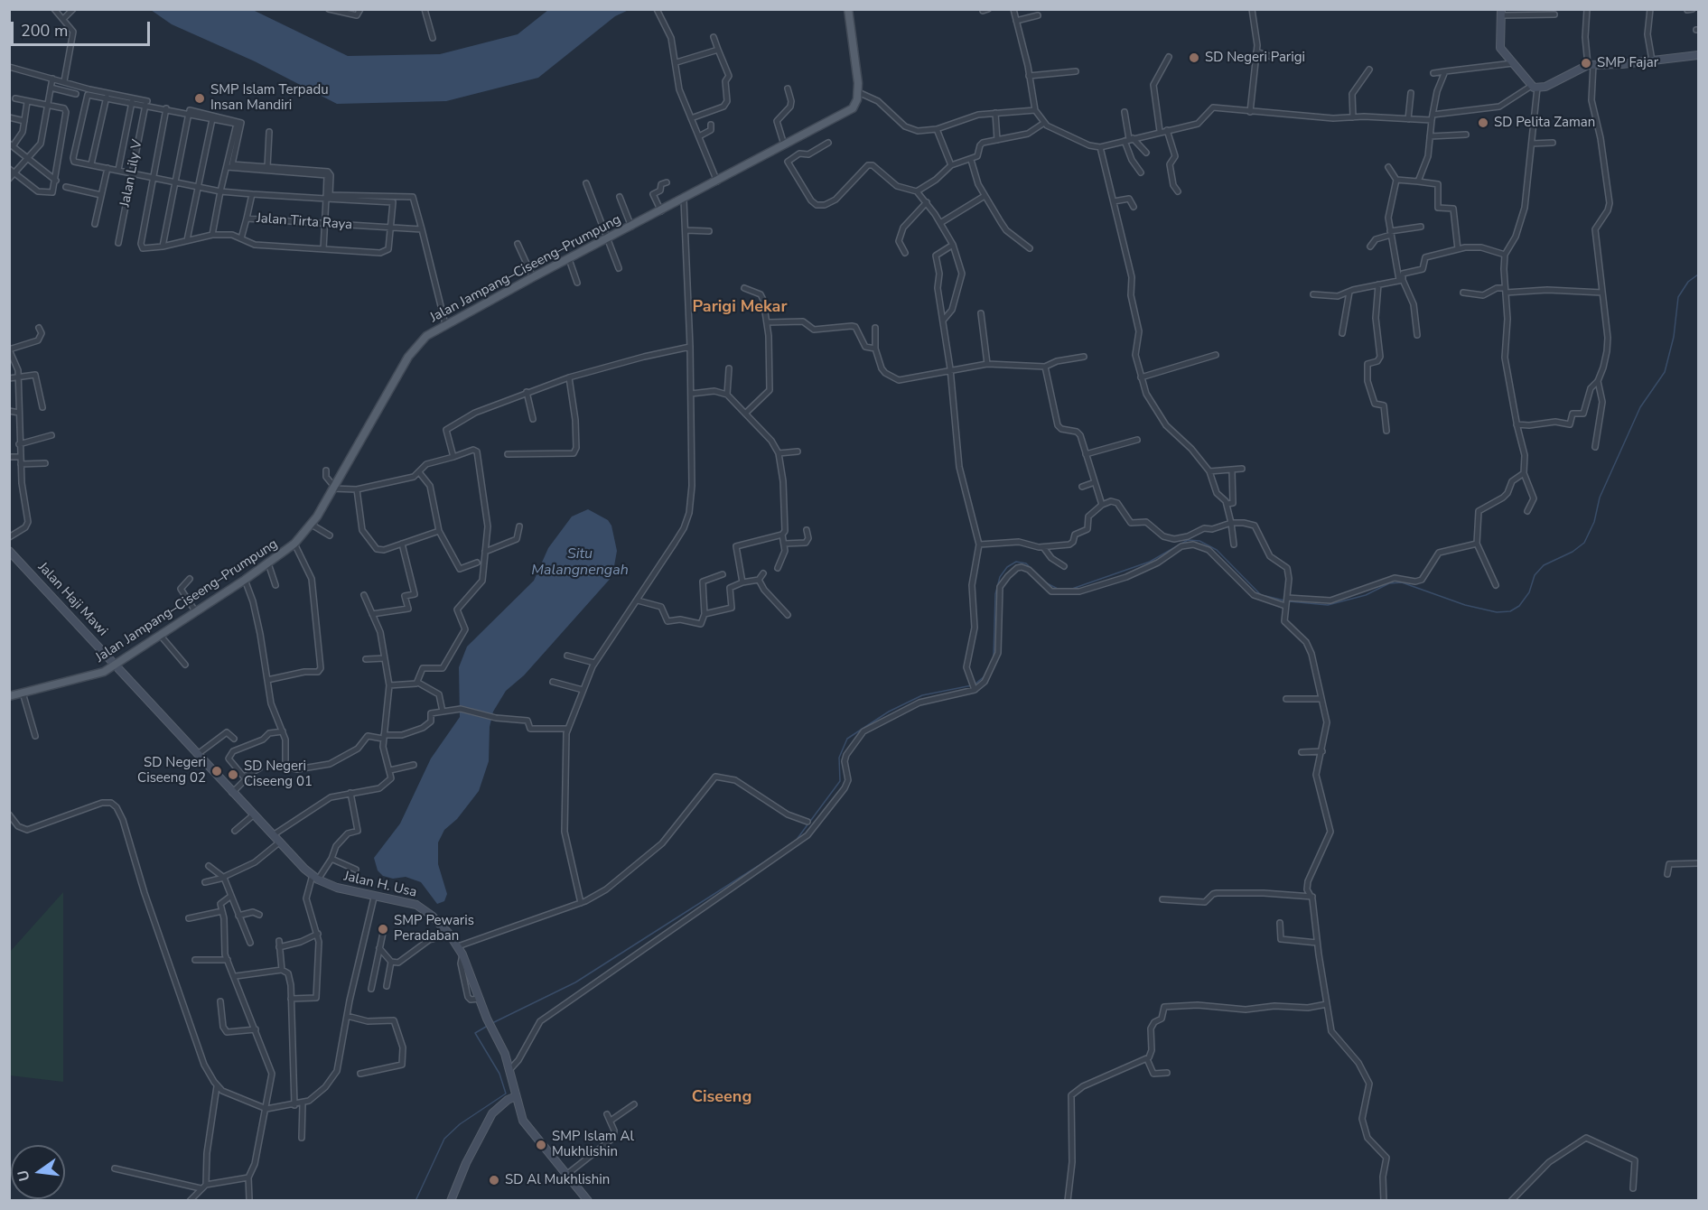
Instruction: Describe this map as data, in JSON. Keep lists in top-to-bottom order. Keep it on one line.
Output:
{"streets":{"main road":["Jalan Jampang–Ciseeng–Prumpung"],"street":["Jalan Lily V","Jalan Tirta Raya","Jalan Haji Mawi","Jalan H. Usa"]},"crossings":[["Jalan Lily V","Jalan Tirta Raya"],["Jalan Jampang–Ciseeng–Prumpung","Jalan Haji Mawi"],["Jalan Jampang–Ciseeng–Prumpung","Jalan H. Usa"],["Jalan Haji Mawi","Jalan H. Usa"]],"districts":["Parigi Mekar","Ciseeng"],"water":["Situ Malangnengah"],"places":["SD Negeri Parigi","SMP Fajar","SMP Islam Terpadu Insan Mandiri","SD Pelita Zaman","SD Negeri Ciseeng 02","SD Negeri Ciseeng 01","SMP Pewaris Peradaban","SMP Islam Al Mukhlishin","SD Al Mukhlishin"],"scale_bar":"200 m","north":"left"}
